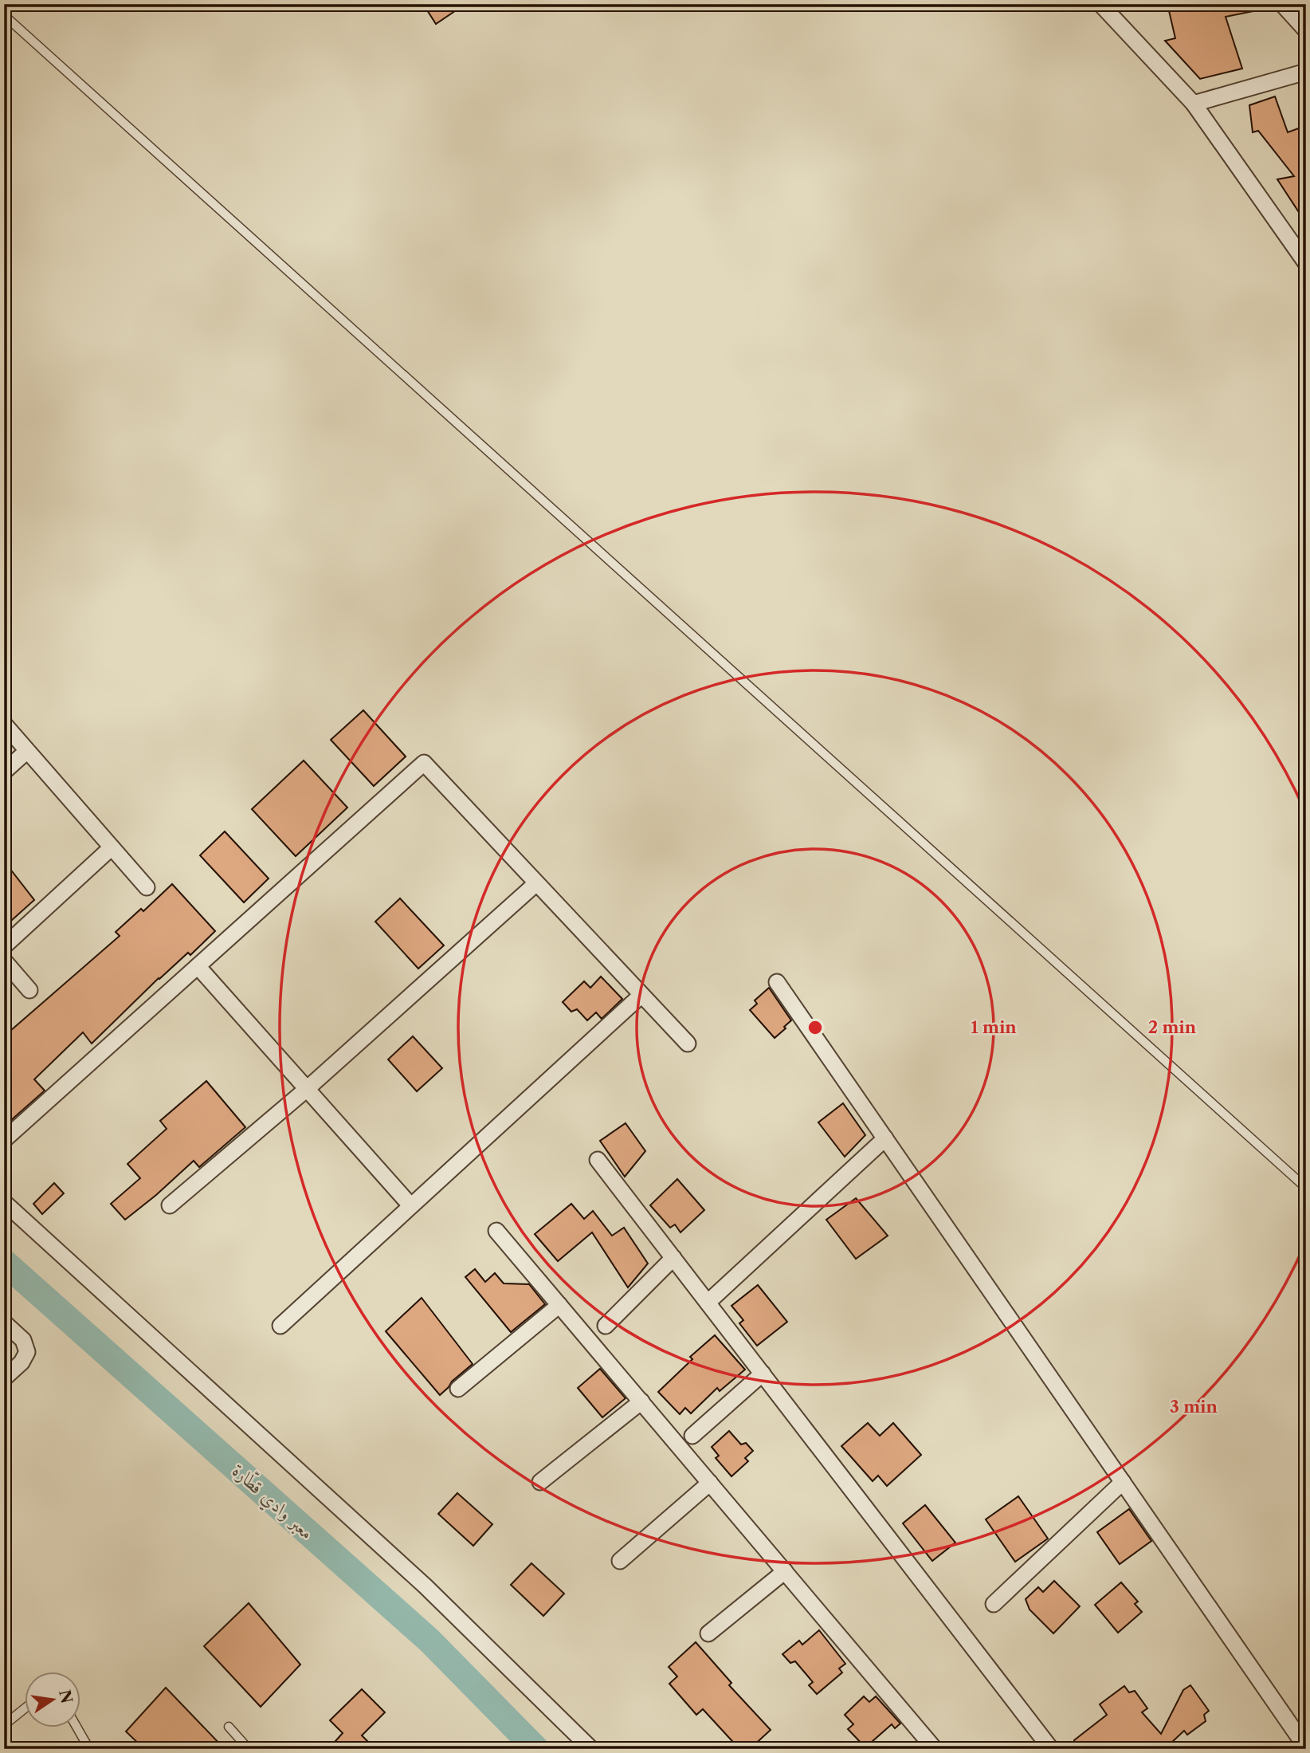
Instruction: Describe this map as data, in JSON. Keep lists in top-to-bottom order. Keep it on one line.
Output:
{"water":["معبر وادي قطّارة"],"north":"right","rings":["1 min","2 min","3 min"]}
